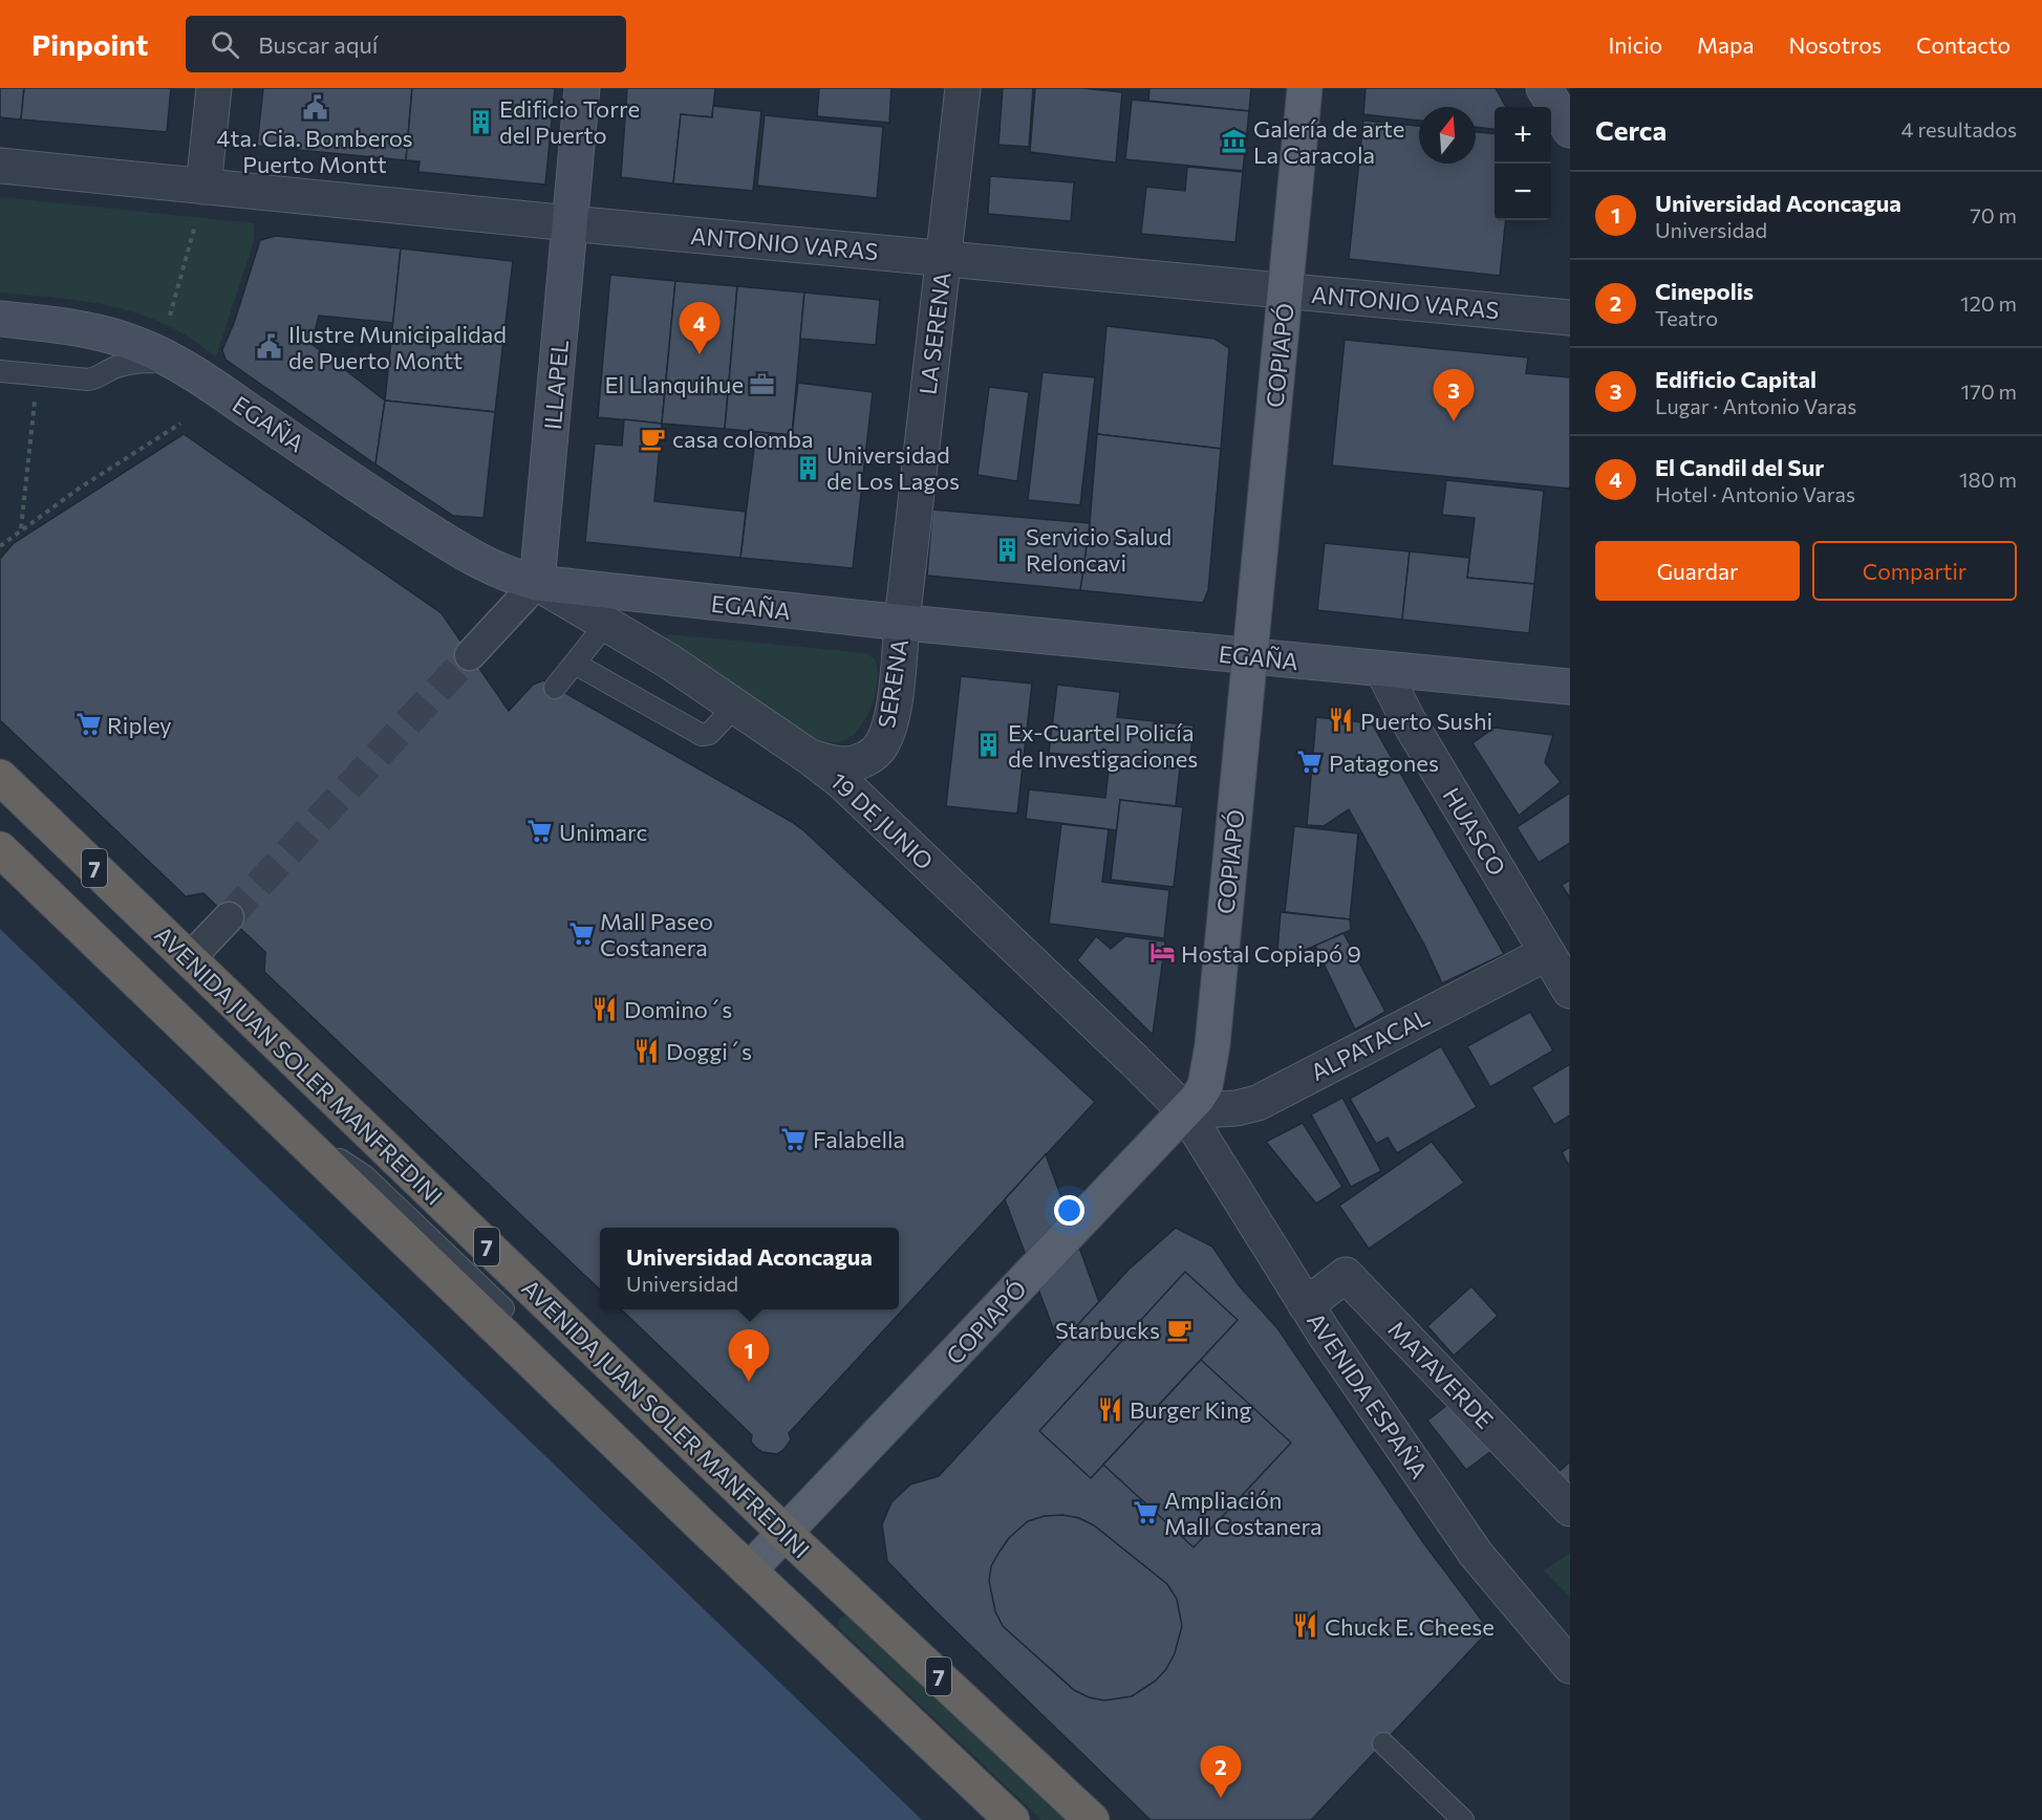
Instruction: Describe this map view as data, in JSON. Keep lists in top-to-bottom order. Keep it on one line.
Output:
{"streets":{"highway":["7","AVENIDA JUAN SOLER MANFREDINI"],"main road":["COPIAPÓ","ILLAPEL","EGAÑA"],"street":["ANTONIO VARAS","LA SERENA","SERENA","19 DE JUNIO","HUASCO","ALPATACAL","MATAVERDE","AVENIDA ESPAÑA"]},"crossings":[["ANTONIO VARAS","LA SERENA"],["ANTONIO VARAS","COPIAPÓ"],["ANTONIO VARAS","ILLAPEL"],["LA SERENA","SERENA"],["COPIAPÓ","EGAÑA"],["COPIAPÓ","19 DE JUNIO"],["COPIAPÓ","7"],["COPIAPÓ","ALPATACAL"],["COPIAPÓ","AVENIDA JUAN SOLER MANFREDINI"],["COPIAPÓ","AVENIDA ESPAÑA"],["ILLAPEL","EGAÑA"],["ILLAPEL","19 DE JUNIO"],["EGAÑA","SERENA"],["EGAÑA","19 DE JUNIO"],["EGAÑA","HUASCO"],["SERENA","19 DE JUNIO"],["19 DE JUNIO","ALPATACAL"],["19 DE JUNIO","AVENIDA ESPAÑA"],["HUASCO","ALPATACAL"],["ALPATACAL","AVENIDA ESPAÑA"],["MATAVERDE","AVENIDA ESPAÑA"]],"places":{"public building":["4ta. Cia. Bomberos Puerto Montt","Ilustre Municipalidad de Puerto Montt"],"building":["Edificio Torre del Puerto","Universidad de Los Lagos","Servicio Salud Reloncavi","Ex-Cuartel Policía de Investigaciones"],"museum":["Galería de arte La Caracola"],"office":["El Llanquihue"],"cafe":["casa colomba","Starbucks"],"restaurant":["Puerto Sushi","Domino´s","Doggi´s","Burger King","Chuck E. Cheese"],"supermarket":["Ripley","Patagones","Unimarc","Mall Paseo Costanera","Falabella","Ampliación Mall Costanera"],"hotel":["Hostal Copiapó 9"]},"north":"top","page":{"header":"Pinpoint","search":"Buscar aquí","nav":["Inicio","Mapa","Nosotros","Contacto"],"heading":["Cerca","4 resultados"],"map_buttons":["+","−"],"list":[{"mark":"1","name":"Universidad Aconcagua","note":"Universidad","value":"70 m"},{"mark":"2","name":"Cinepolis","note":"Teatro","value":"120 m"},{"mark":"3","name":"Edificio Capital","note":"Lugar · Antonio Varas","value":"170 m"},{"mark":"4","name":"El Candil del Sur","note":"Hotel · Antonio Varas","value":"180 m"}],"pins":["4","3","1","2"],"buttons":["Guardar","Compartir"],"popup":["Universidad Aconcagua","Universidad"]}}
